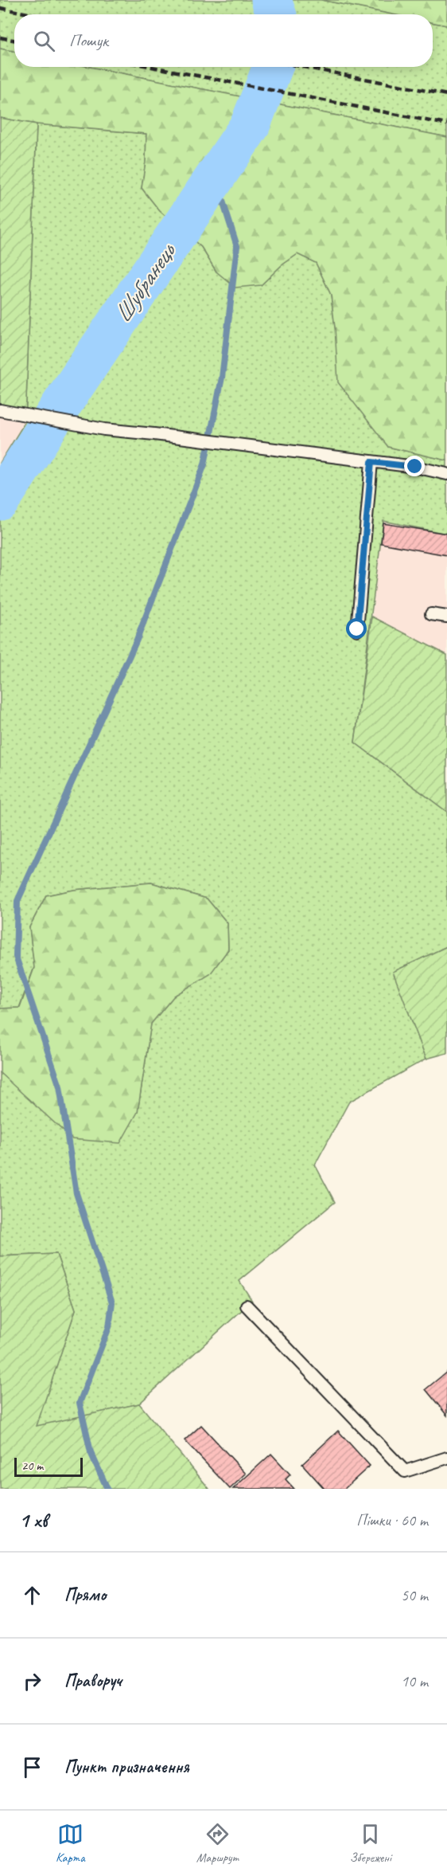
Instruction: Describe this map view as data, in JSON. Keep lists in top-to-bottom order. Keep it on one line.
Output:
{"water":["Шубранець"],"scale_bar":"20 m","page":{"search":"Пошук","scale":"20 m","heading":["1 хв","Пішки · 60 m"],"list":[["Прямо","50 m"],["Праворуч","10 m"],"Пункт призначення"],"nav":["Карта","Маршрут","Збережені"]}}
